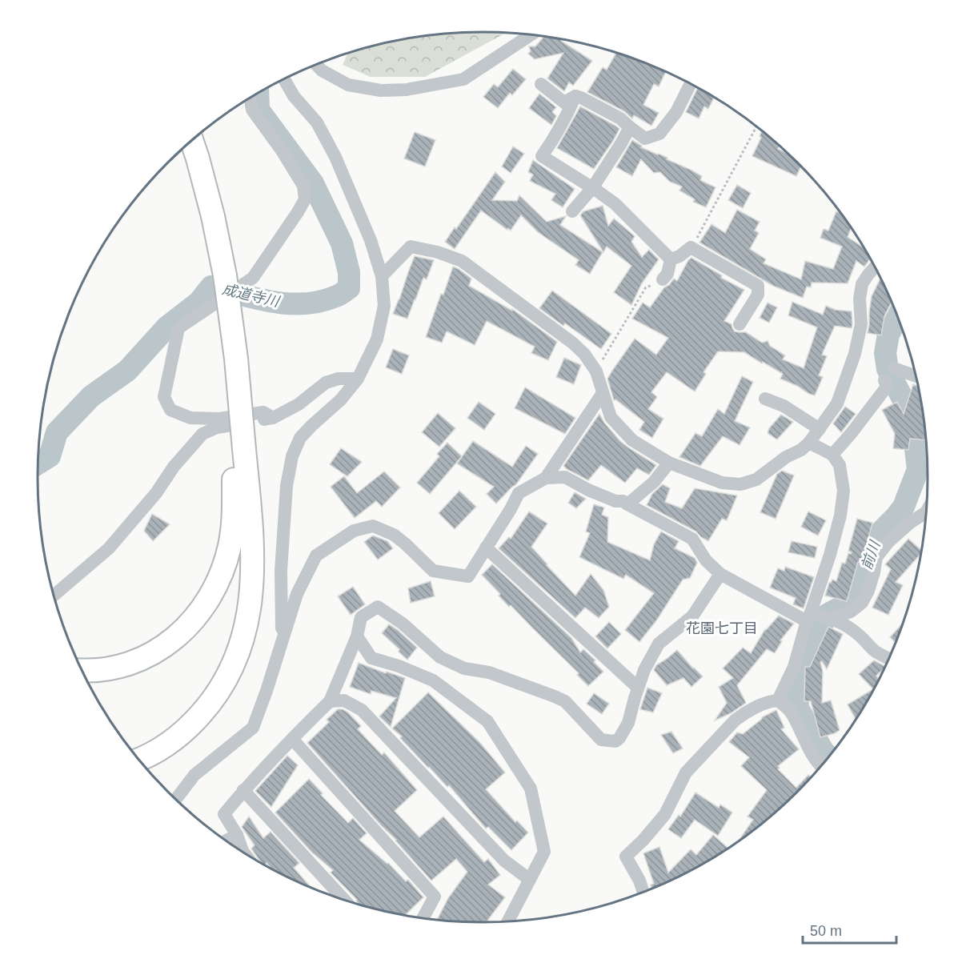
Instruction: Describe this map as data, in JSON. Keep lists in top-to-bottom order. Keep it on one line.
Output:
{"districts":["花園七丁目"],"water":["成道寺川","前川"],"scale_bar":"50 m"}
